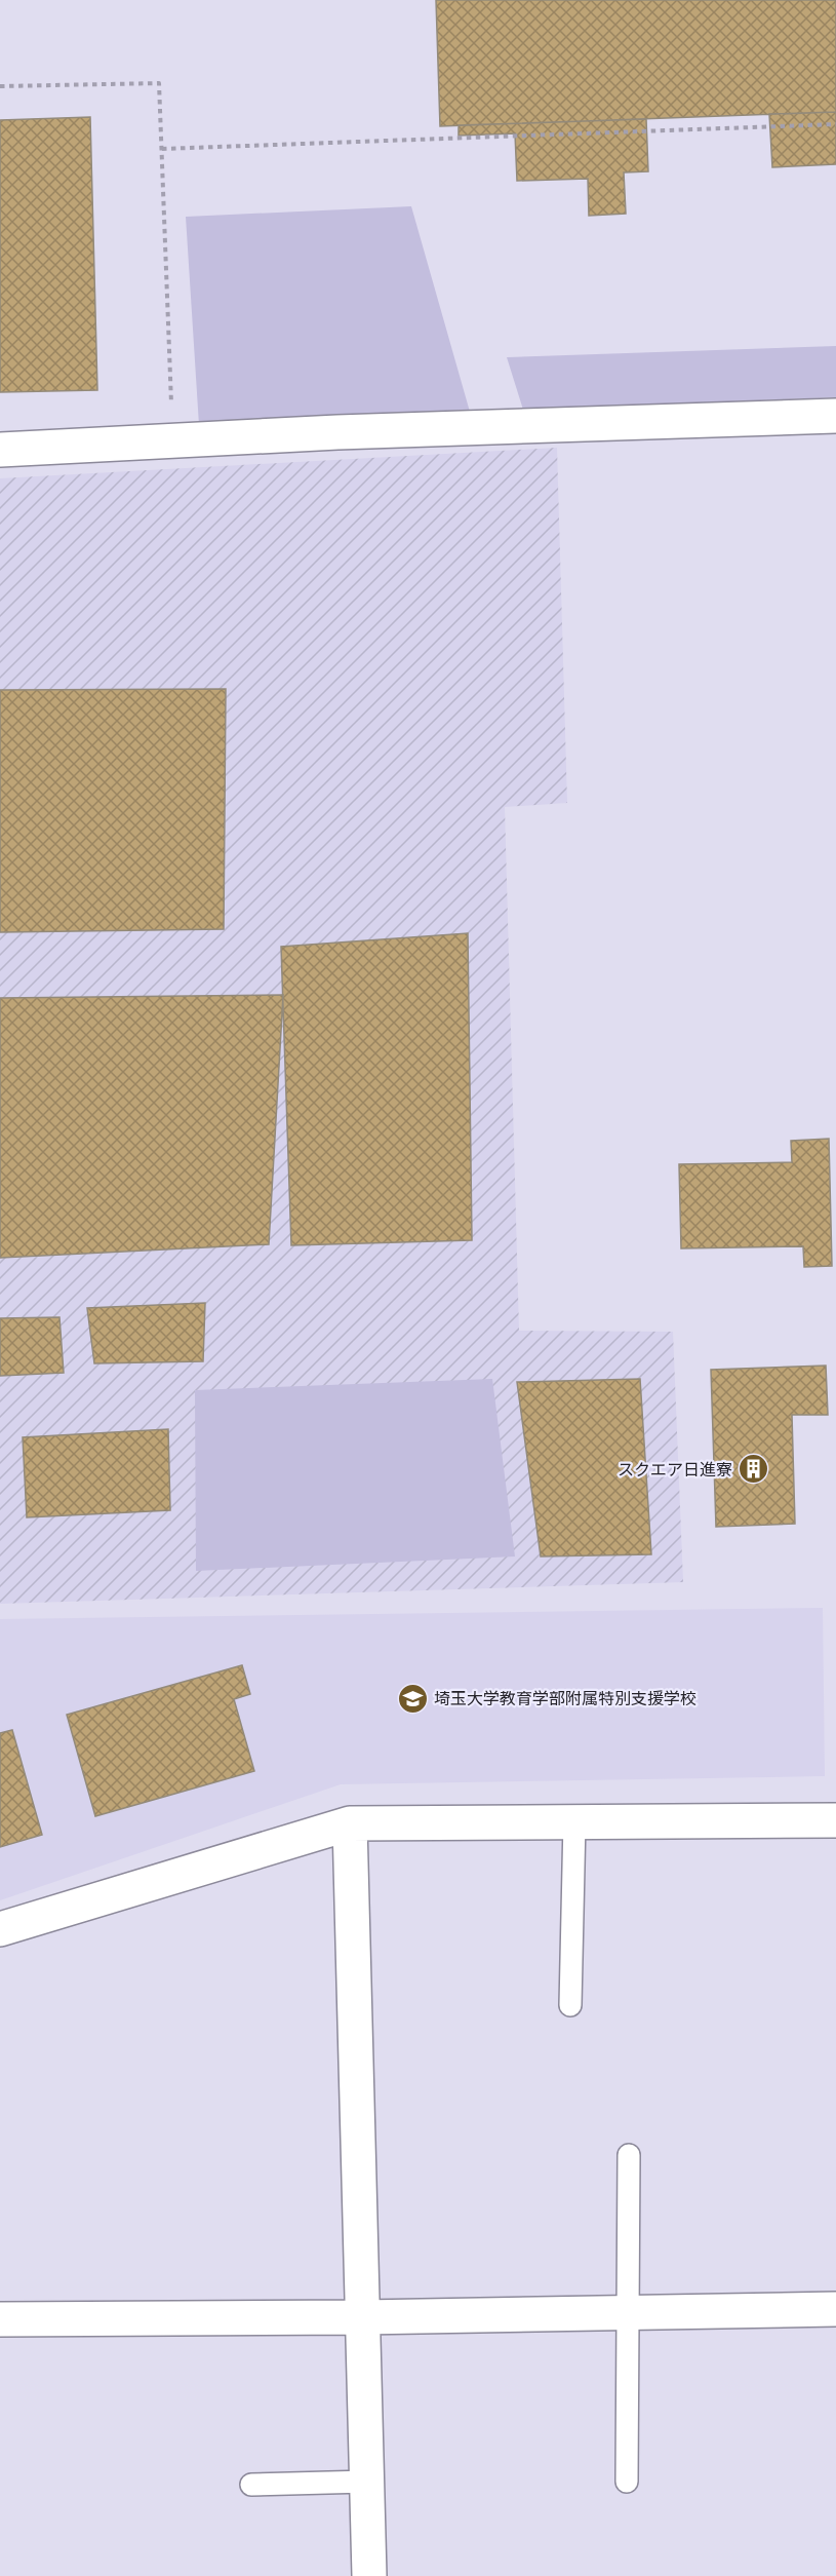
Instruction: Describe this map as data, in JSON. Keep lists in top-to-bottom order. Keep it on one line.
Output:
{"places":{"building":["スクエア日進寮"],"school or university":["埼玉大学教育学部附属特別支援学校"]}}
